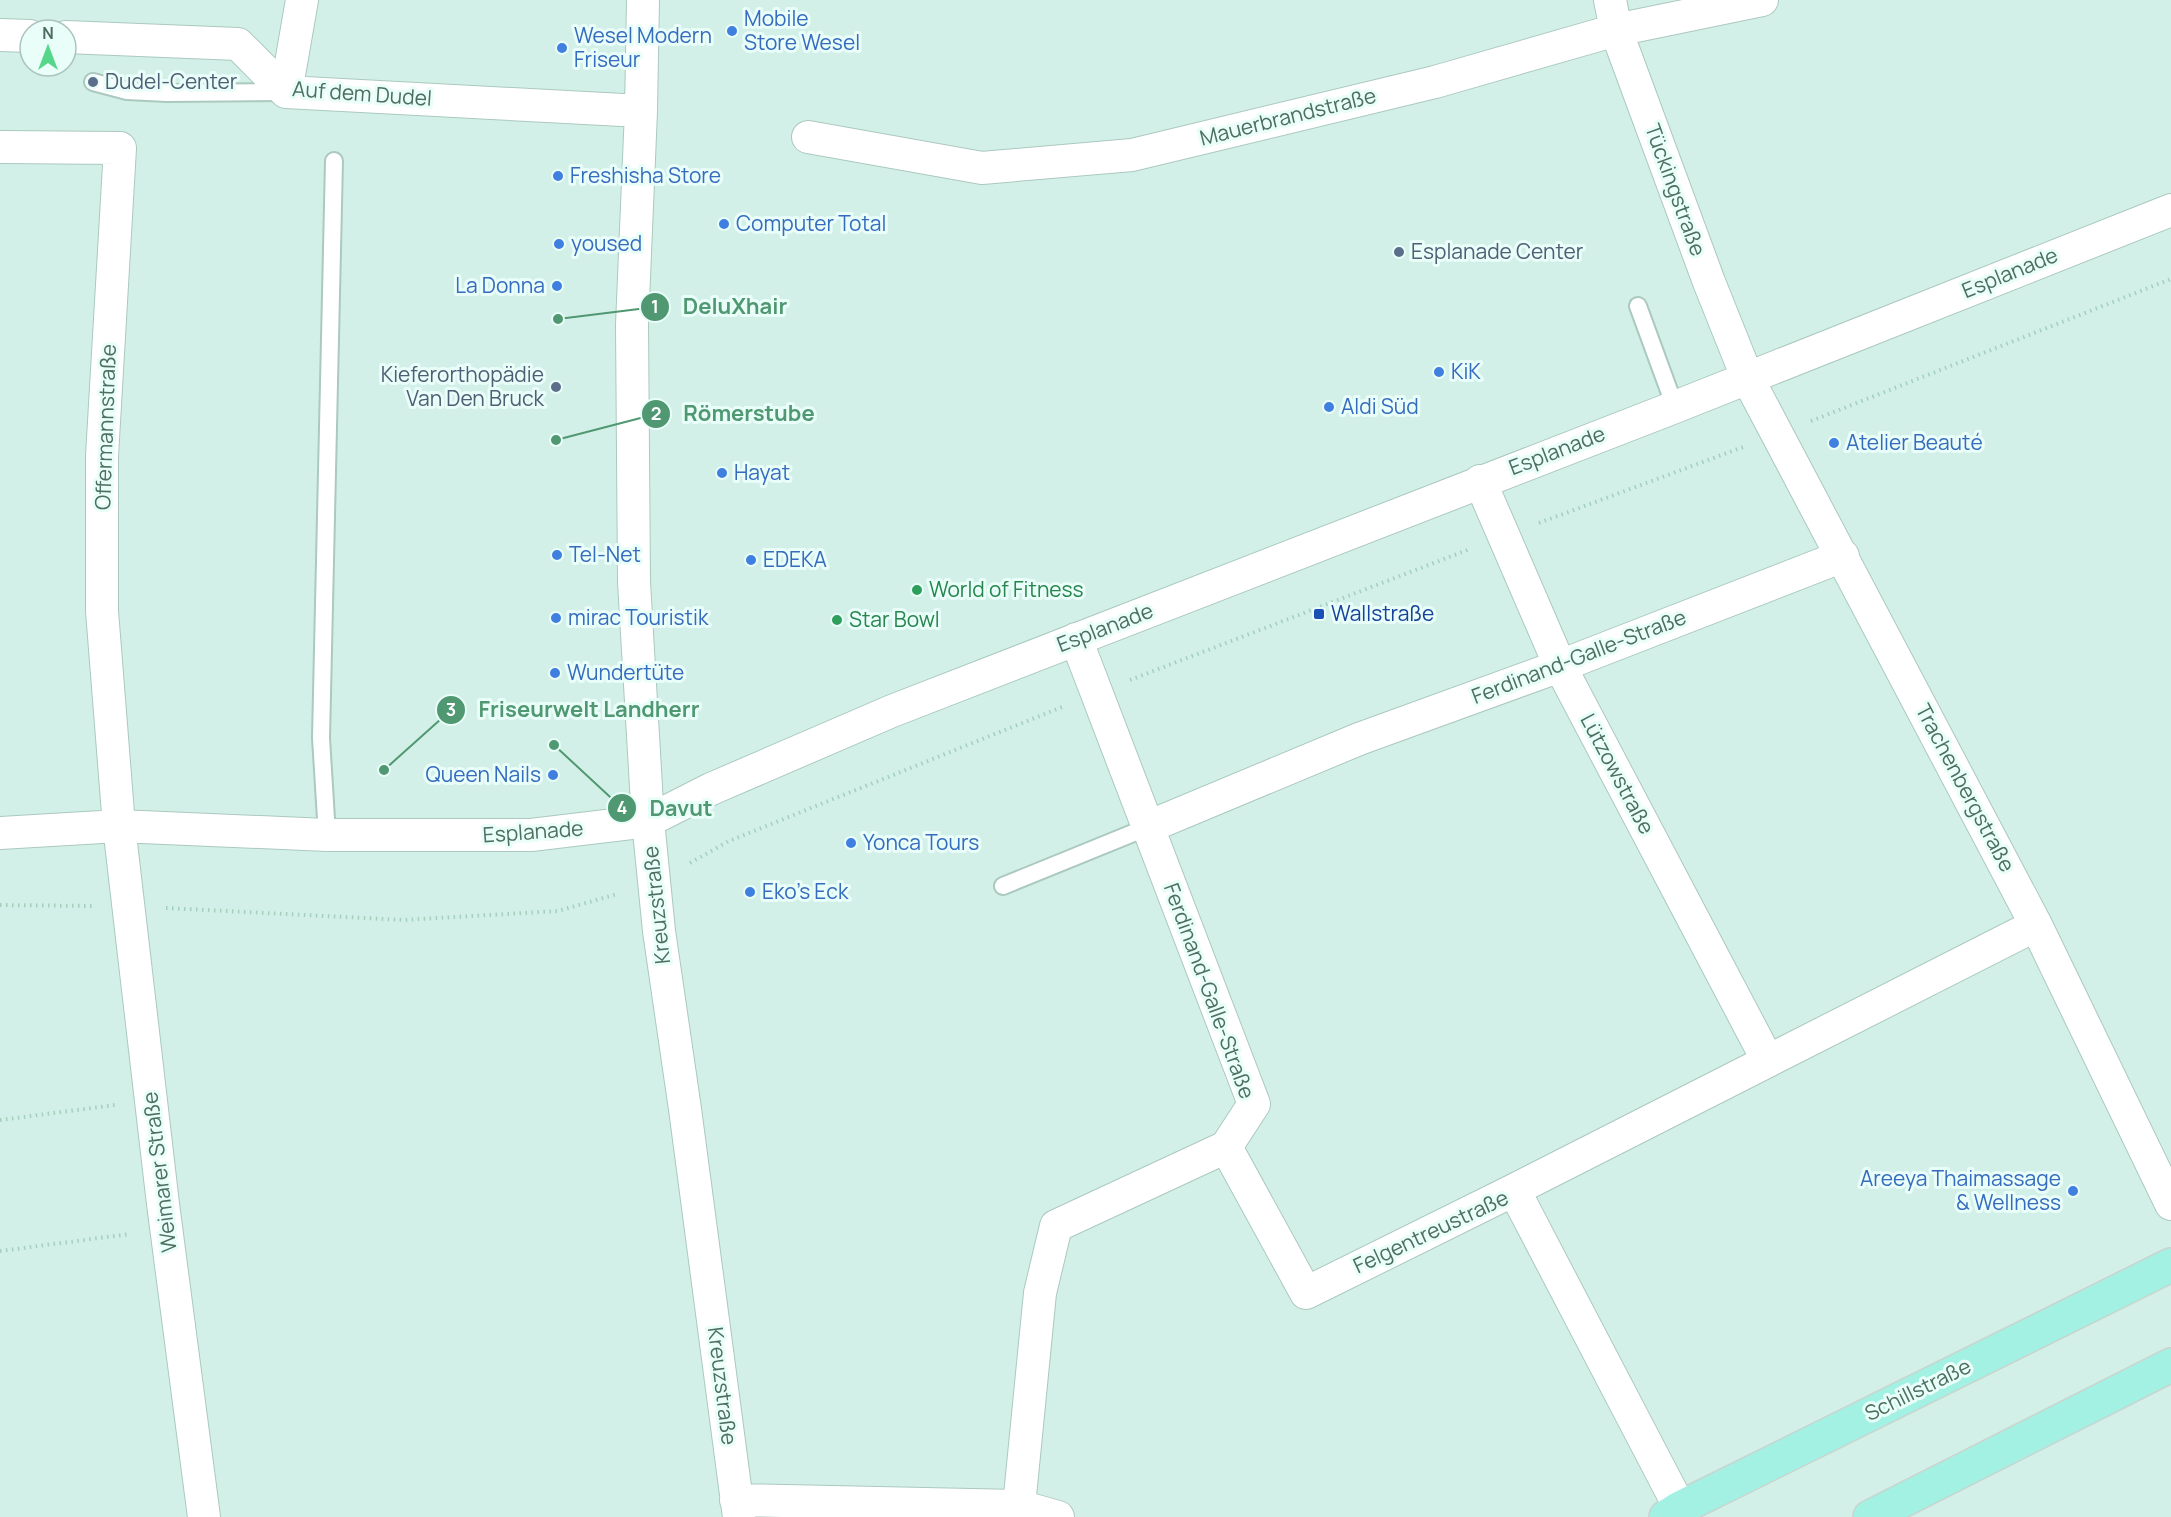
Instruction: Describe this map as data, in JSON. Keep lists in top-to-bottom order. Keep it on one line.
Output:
{"streets":{"main road":["Schillstraße"],"street":["Auf dem Dudel","Mauerbrandstraße","Tückingstraße","Esplanade","Offermannstraße","Ferdinand-Galle-Straße","Lützowstraße","Trachenbergstraße","Kreuzstraße","Weimarer Straße","Felgentreustraße"]},"crossings":[["Auf dem Dudel","Kreuzstraße"],["Mauerbrandstraße","Tückingstraße"],["Tückingstraße","Esplanade"],["Tückingstraße","Trachenbergstraße"],["Esplanade","Offermannstraße"],["Esplanade","Ferdinand-Galle-Straße"],["Esplanade","Lützowstraße"],["Esplanade","Trachenbergstraße"],["Esplanade","Kreuzstraße"],["Esplanade","Weimarer Straße"],["Offermannstraße","Weimarer Straße"],["Ferdinand-Galle-Straße","Lützowstraße"],["Ferdinand-Galle-Straße","Trachenbergstraße"],["Ferdinand-Galle-Straße","Felgentreustraße"],["Felgentreustraße","Schillstraße"]],"places":{"other":["Mobile Store Wesel","Wesel Modern Friseur","Dudel-Center","Freshisha Store","Computer Total","yoused","Esplanade Center","La Donna","DeluXhair","KiK","Kieferorthopädie Van Den Bruck","Aldi Süd","Römerstube","Atelier Beauté","Hayat","Tel-Net","EDEKA","World of Fitness","mirac Touristik","Star Bowl","Wundertüte","Davut","Friseurwelt Landherr","Queen Nails","Yonca Tours","Eko's Eck","Areeya Thaimassage & Wellness"],"transit":["Wallstraße"]},"north":"top"}
